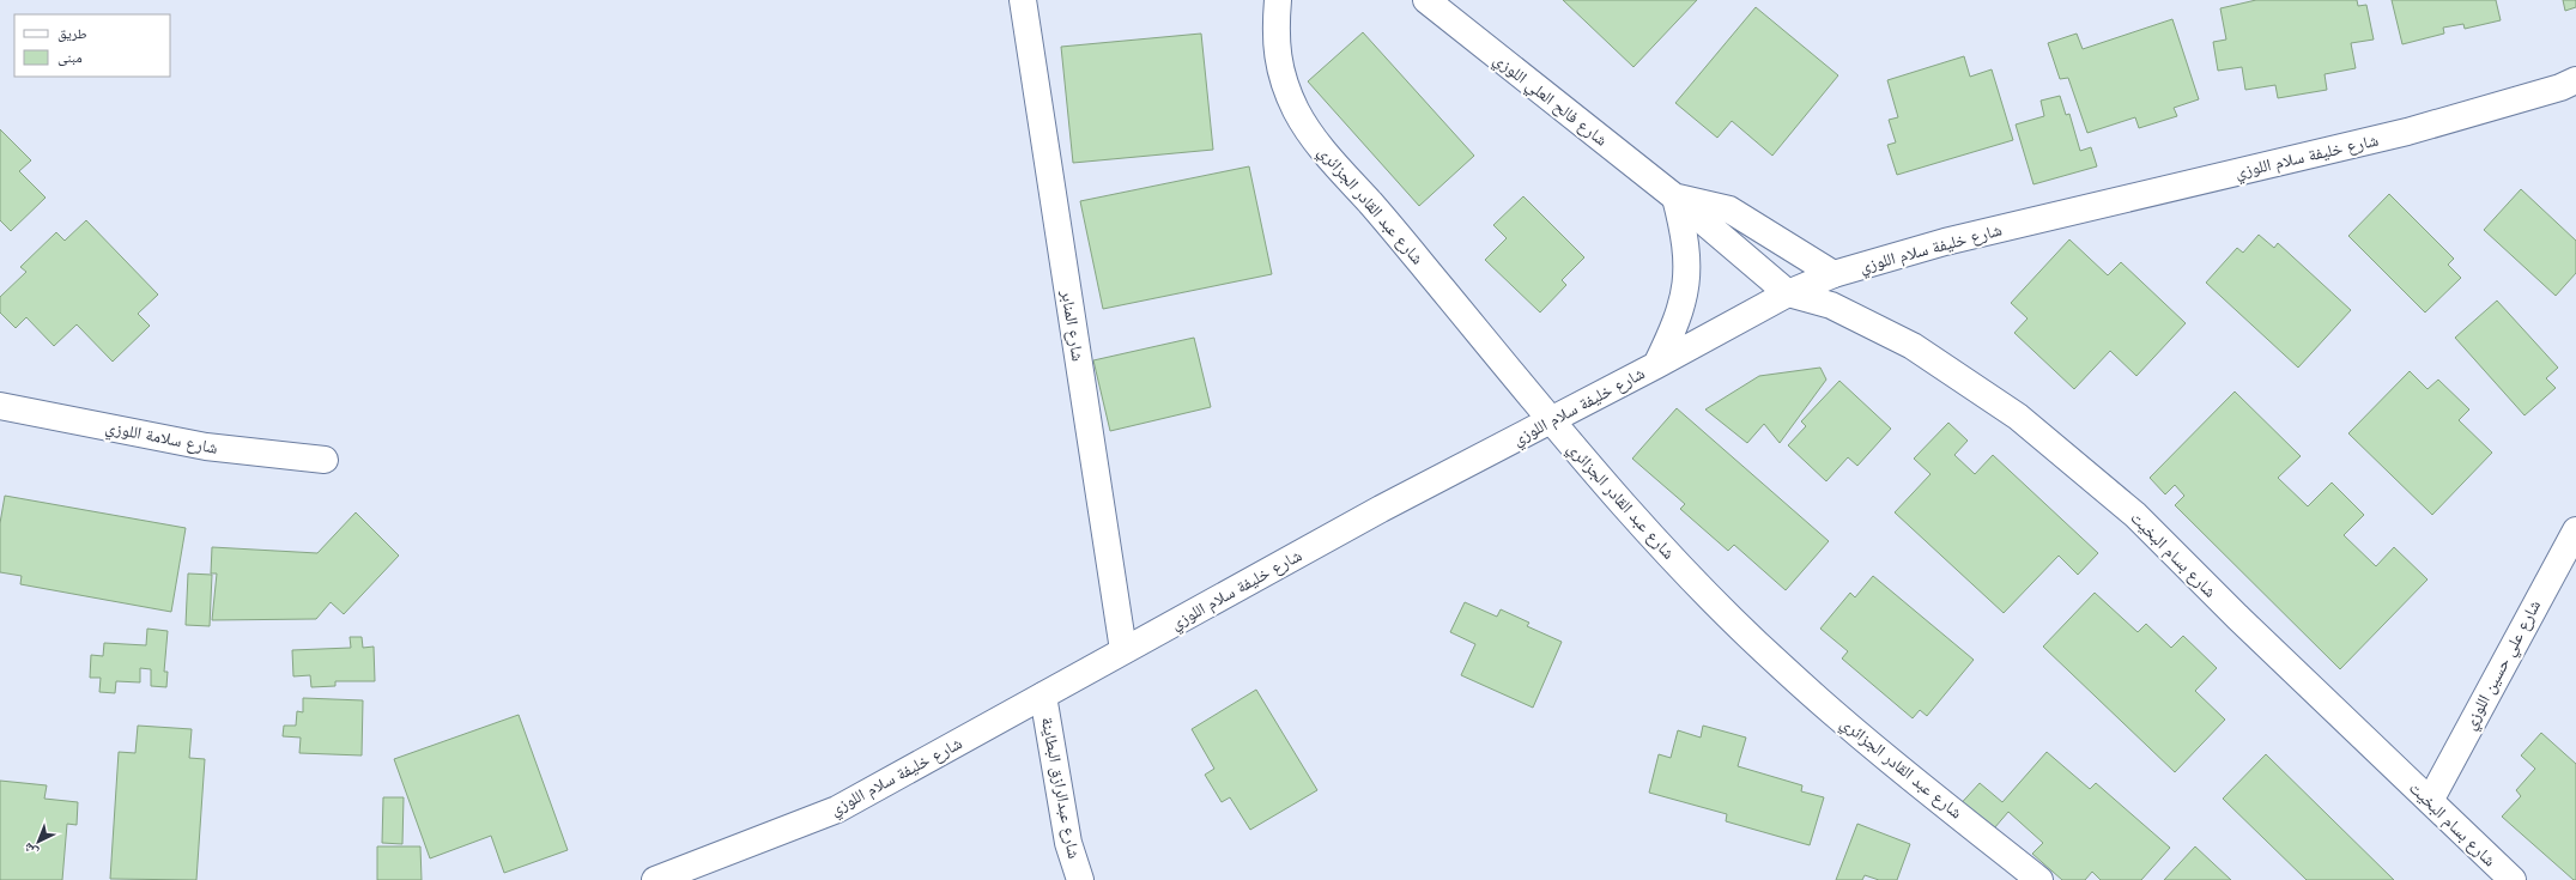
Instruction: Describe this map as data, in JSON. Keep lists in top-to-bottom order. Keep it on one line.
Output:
{"streets":{"street":["شارع فالح العلي اللوزي","شارع خليفة سلام اللوزي","شارع عبد القادر الجزائري","شارع المنابر","شارع سلامة اللوزي","شارع بسام البخيت","شارع علي حسين اللوزي","شارع عبدالرازق البطاينة"]},"crossings":[["شارع فالح العلي اللوزي","شارع خليفة سلام اللوزي"],["شارع فالح العلي اللوزي","شارع بسام البخيت"],["شارع خليفة سلام اللوزي","شارع عبد القادر الجزائري"],["شارع خليفة سلام اللوزي","شارع المنابر"],["شارع خليفة سلام اللوزي","شارع بسام البخيت"],["شارع خليفة سلام اللوزي","شارع عبدالرازق البطاينة"],["شارع بسام البخيت","شارع علي حسين اللوزي"]],"legend":["طريق","مبنى"],"north":"bottom left"}
